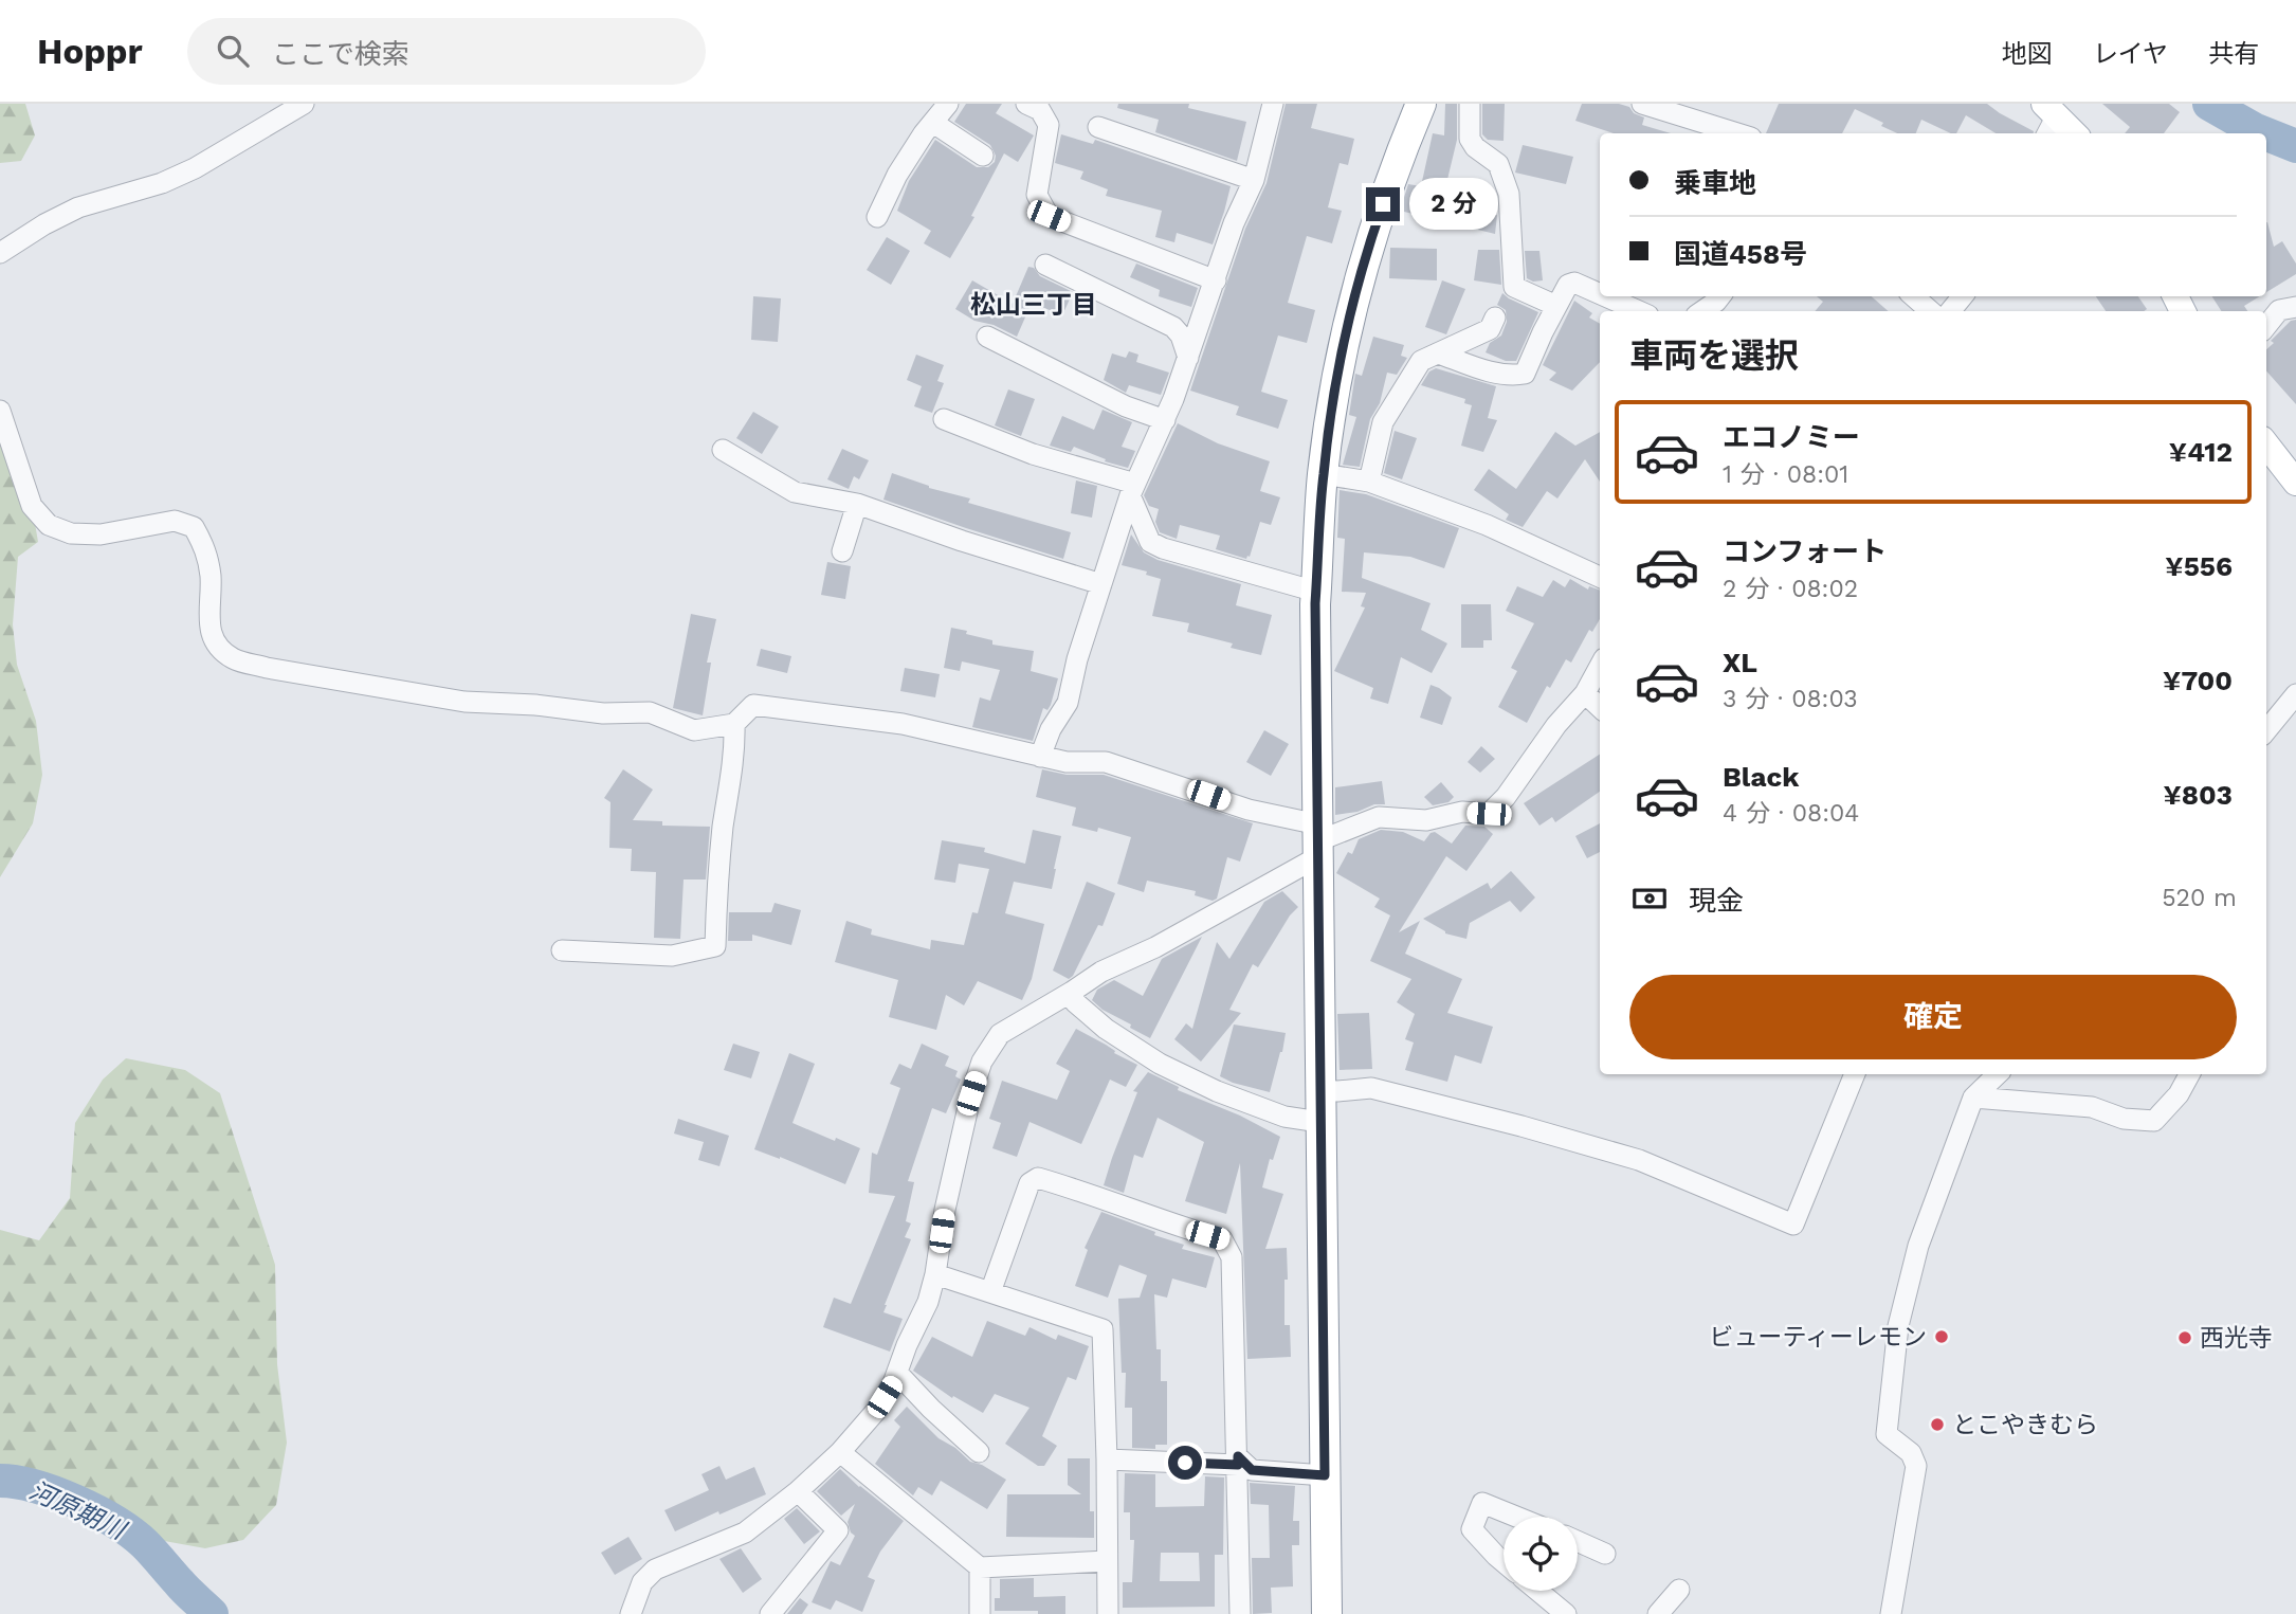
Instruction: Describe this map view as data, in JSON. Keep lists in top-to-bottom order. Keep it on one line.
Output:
{"districts":["松山三丁目"],"water":["河原期川"],"places":["ビューティーレモン","西光寺","とこやきむら"],"page":{"header":"Hoppr","search":"ここで検索","nav":["地図","レイヤ","共有"],"banner":["乗車地","国道458号"],"bubble":"2 分","heading":"車両を選択","list":[{"name":"エコノミー","note":"1 分 · 08:01","value":"¥412"},{"name":"コンフォート","note":"2 分 · 08:02","value":"¥556"},{"name":"XL","note":"3 分 · 08:03","value":"¥700"},{"name":"Black","note":"4 分 · 08:04","value":"¥803"}],"pay":["現金","520 m"],"buttons":"確定"}}
